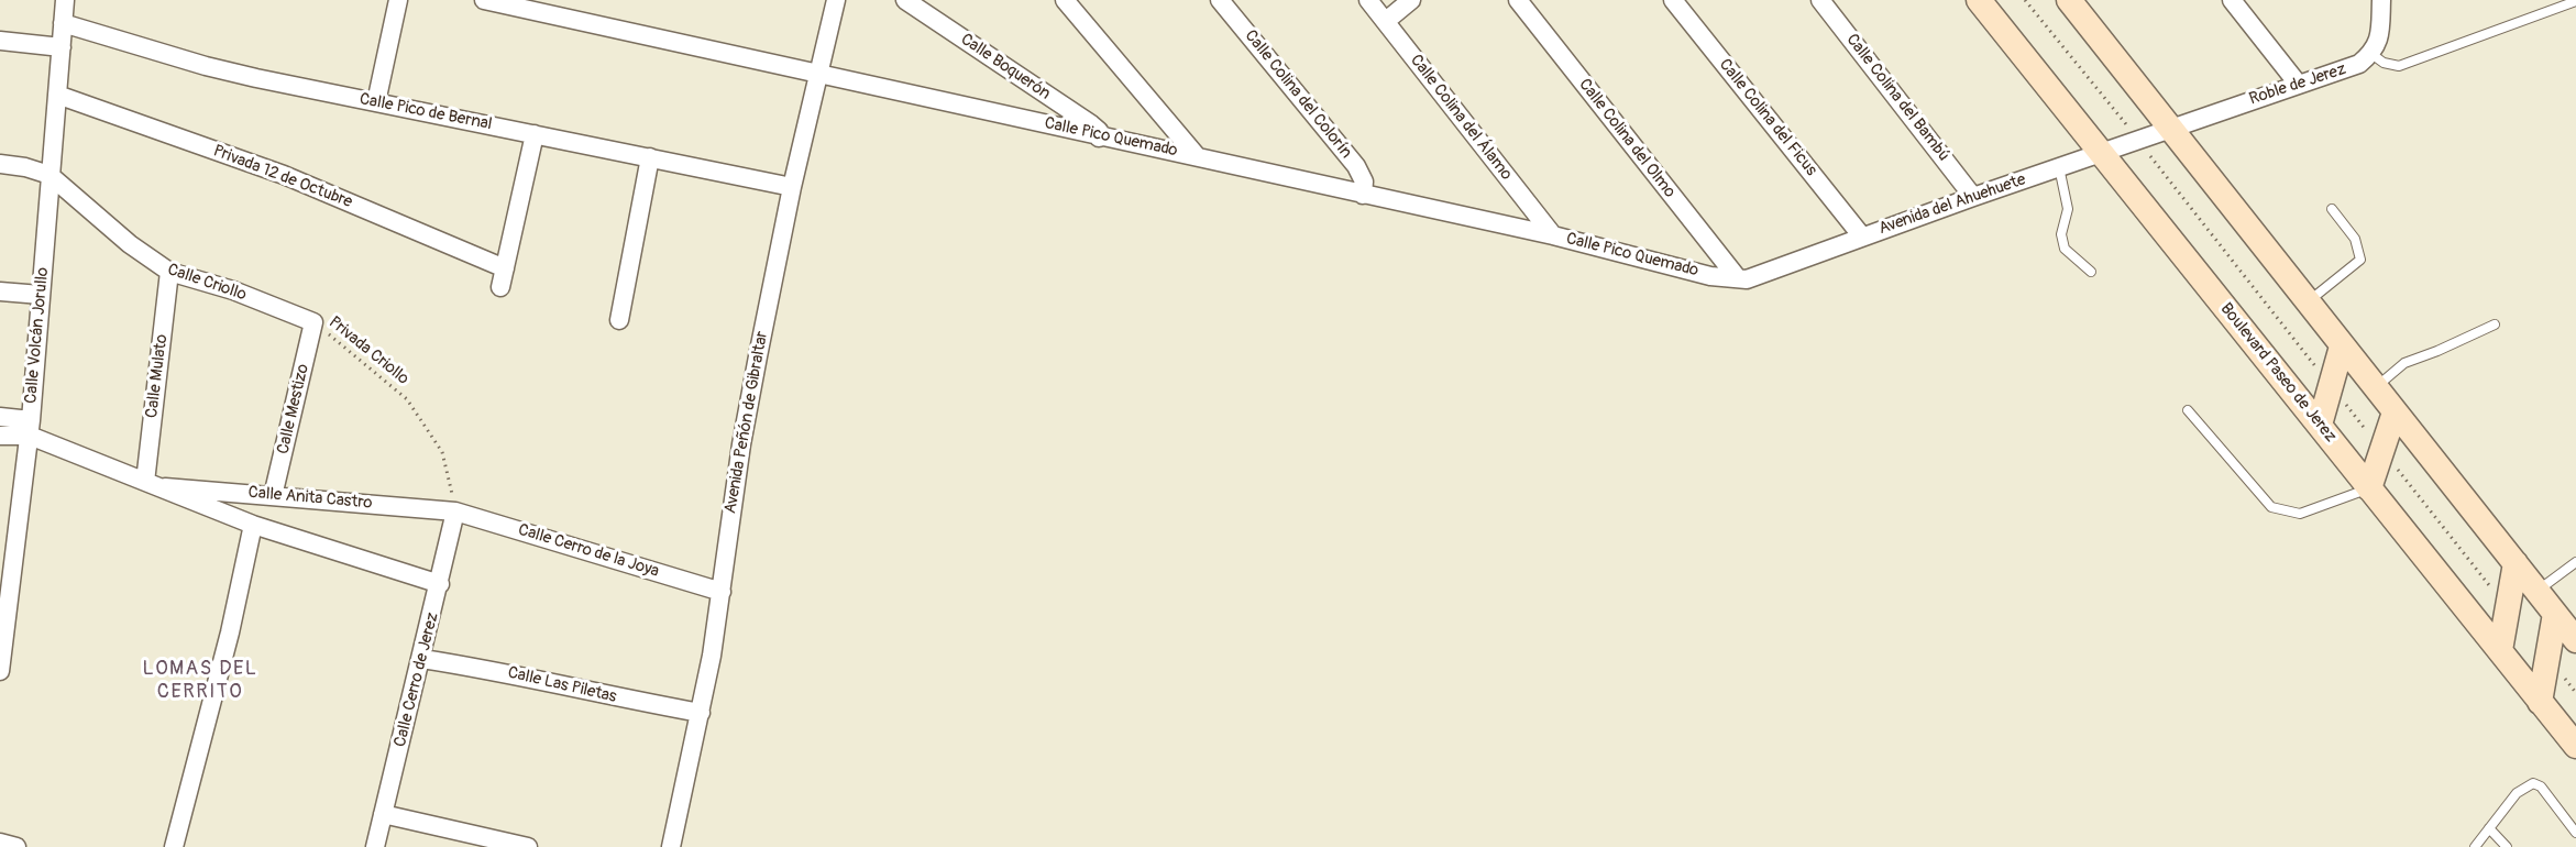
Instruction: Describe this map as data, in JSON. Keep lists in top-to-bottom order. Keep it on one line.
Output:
{"streets":{"main road":["Boulevard Paseo de Jerez"],"street":["Calle Boquerón","Roble de Jerez","Calle Colina del Colorín","Calle Colina del Bambú","Calle Pico de Bernal","Calle Colina del Álamo","Calle Colina del Ficus","Calle Pico Quemado","Calle Colina del Olmo","Privada 12 de Octubre","Avenida del Ahuehuete","Calle Criollo","Calle Volcán Jorullo","Calle Mulato","Calle Mestizo","Avenida Peñón de Gibraltar","Calle Anita Castro","Calle Cerro de la Joya","Calle Cerro de Jerez","Calle Las Piletas"],"path":["Privada Criollo"]},"crossings":[["Calle Boquerón","Calle Pico Quemado"],["Roble de Jerez","Avenida del Ahuehuete"],["Calle Colina del Colorín","Calle Pico Quemado"],["Calle Colina del Bambú","Avenida del Ahuehuete"],["Calle Pico de Bernal","Calle Volcán Jorullo"],["Calle Pico de Bernal","Avenida Peñón de Gibraltar"],["Calle Colina del Álamo","Calle Pico Quemado"],["Calle Colina del Ficus","Avenida del Ahuehuete"],["Calle Pico Quemado","Calle Colina del Olmo"],["Calle Pico Quemado","Avenida del Ahuehuete"],["Calle Pico Quemado","Avenida Peñón de Gibraltar"],["Calle Colina del Olmo","Avenida del Ahuehuete"],["Privada 12 de Octubre","Calle Volcán Jorullo"],["Avenida del Ahuehuete","Boulevard Paseo de Jerez"],["Calle Criollo","Calle Volcán Jorullo"],["Calle Criollo","Privada Criollo"],["Calle Criollo","Calle Mulato"],["Calle Criollo","Calle Mestizo"],["Calle Volcán Jorullo","Calle Anita Castro"],["Privada Criollo","Calle Mestizo"],["Privada Criollo","Calle Anita Castro"],["Privada Criollo","Calle Cerro de la Joya"],["Privada Criollo","Calle Cerro de Jerez"],["Calle Mulato","Calle Anita Castro"],["Calle Mestizo","Calle Anita Castro"],["Avenida Peñón de Gibraltar","Calle Cerro de la Joya"],["Avenida Peñón de Gibraltar","Calle Las Piletas"],["Calle Anita Castro","Calle Cerro de la Joya"],["Calle Anita Castro","Calle Cerro de Jerez"],["Calle Cerro de la Joya","Calle Cerro de Jerez"],["Calle Cerro de Jerez","Calle Las Piletas"]],"districts":["LOMAS DEL CERRITO"]}
